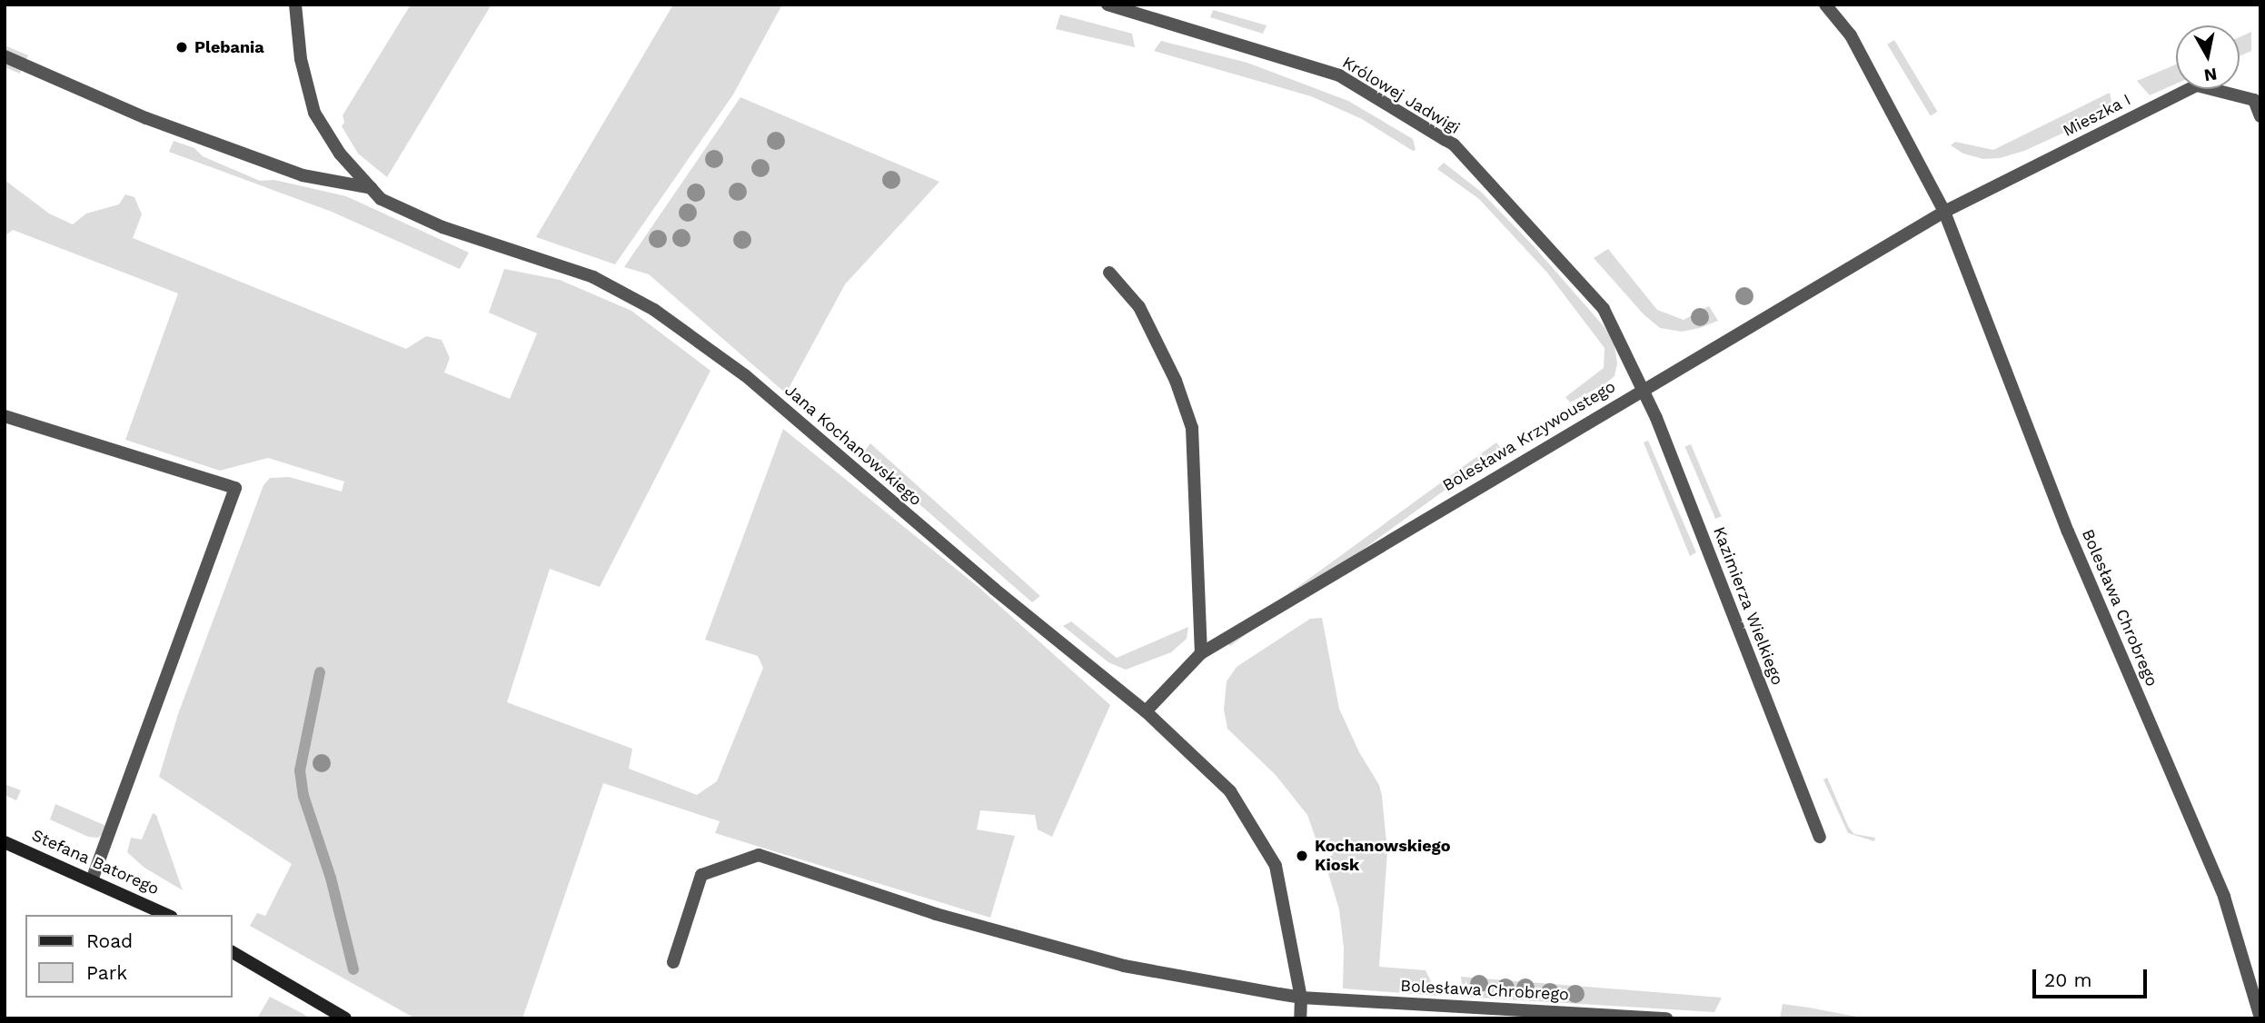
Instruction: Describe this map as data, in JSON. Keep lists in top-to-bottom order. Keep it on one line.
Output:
{"streets":{"street":["Królowej Jadwigi","Mieszka I","Bolesława Krzywoustego","Jana Kochanowskiego","Kazimierza Wielkiego","Bolesława Chrobrego","Stefana Batorego"]},"crossings":[["Królowej Jadwigi","Bolesława Krzywoustego"],["Królowej Jadwigi","Kazimierza Wielkiego"],["Mieszka I","Bolesława Krzywoustego"],["Mieszka I","Bolesława Chrobrego"],["Bolesława Krzywoustego","Jana Kochanowskiego"],["Bolesława Krzywoustego","Kazimierza Wielkiego"],["Bolesława Krzywoustego","Bolesława Chrobrego"],["Jana Kochanowskiego","Bolesława Chrobrego"]],"places":["Plebania","Kochanowskiego Kiosk"],"legend":["Road","Park"],"scale_bar":"20 m","north":"bottom"}
